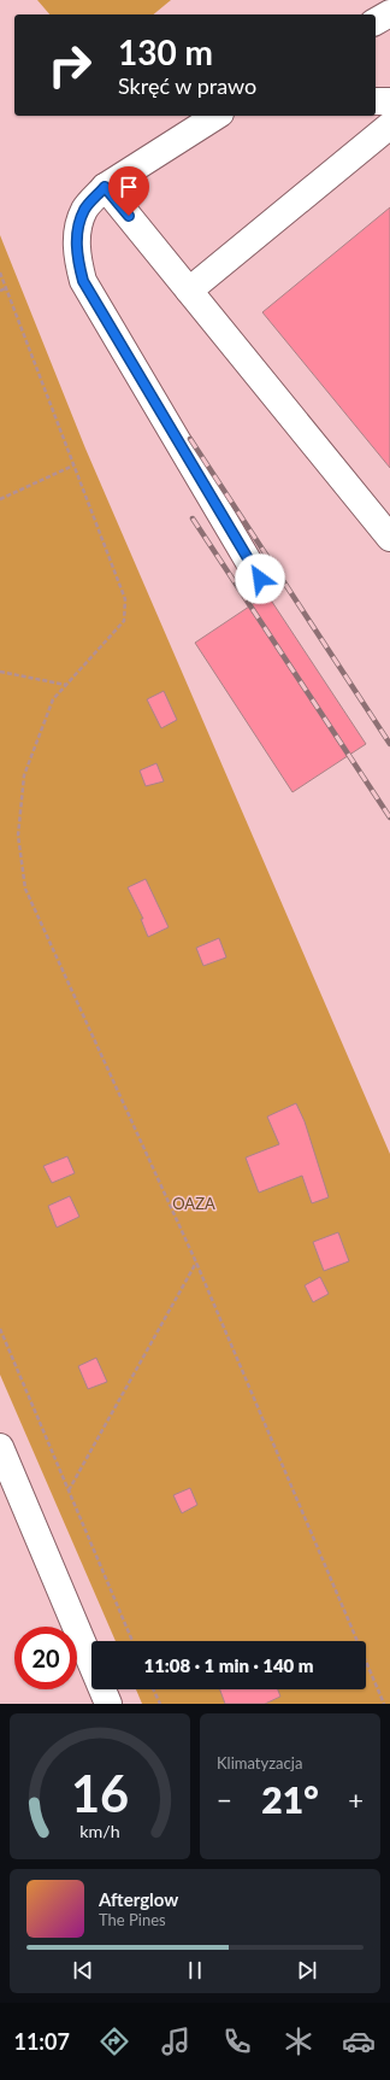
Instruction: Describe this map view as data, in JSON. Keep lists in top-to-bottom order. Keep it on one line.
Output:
{"parks":["OAZA"],"page":{"turn":["130 m","Skręć w prawo"],"limit":"20","trip":"11:08 · 1 min · 140 m","tile":"Klimatyzacja","heat":["−","21°","+"],"song":["Afterglow","The Pines"],"tabs":"11:07","gauge":["16","km/h"]}}
